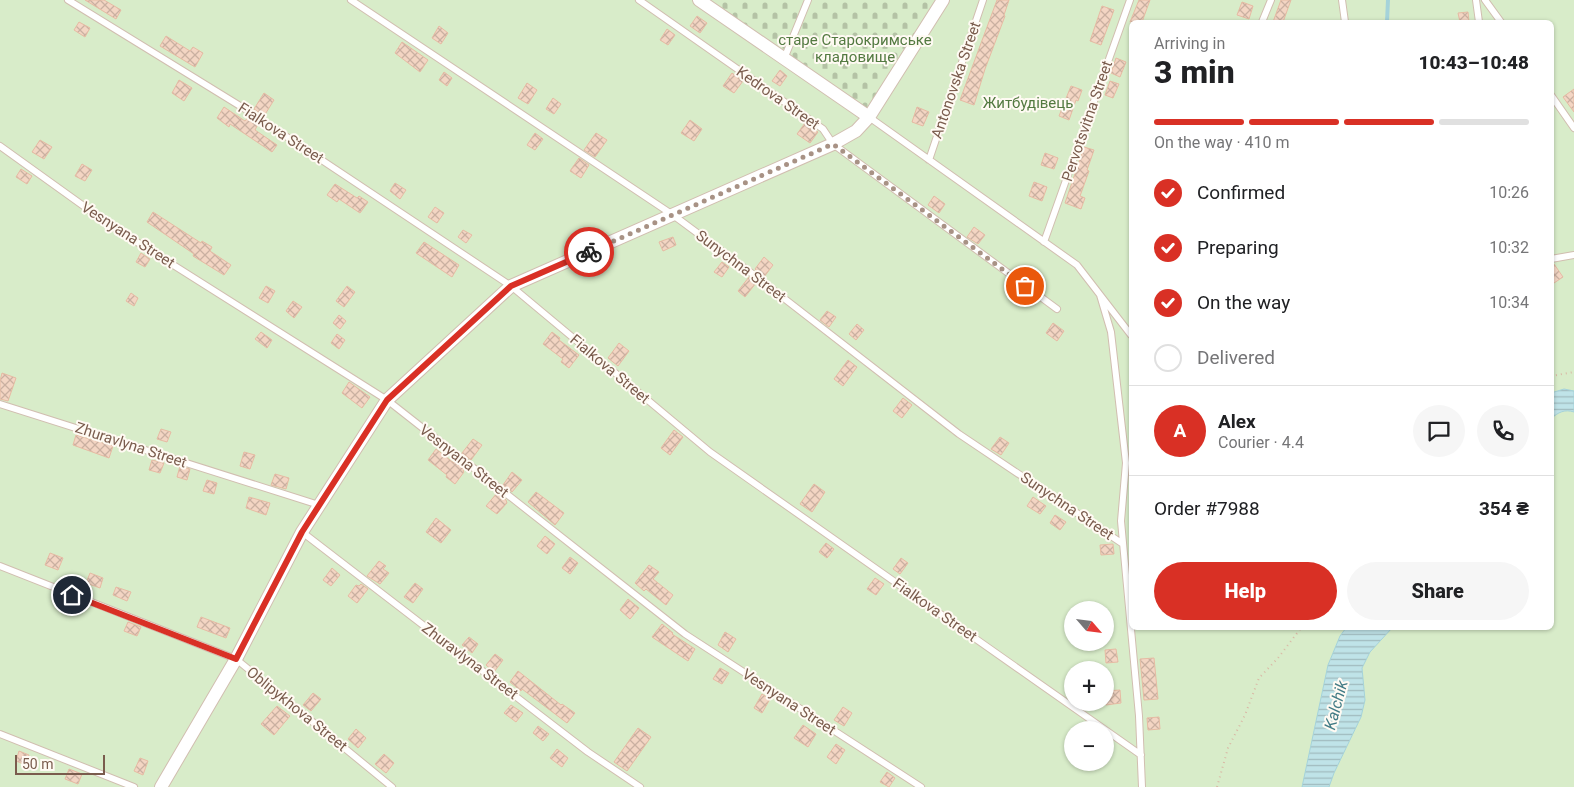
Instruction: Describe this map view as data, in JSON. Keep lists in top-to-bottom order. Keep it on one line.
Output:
{"streets":{"lane":["Antonovska Street","Kedrova Street","Pervotsvitna Street","Fialkova Street","Vesnyana Street","Sunychna Street","Zhuravlyna Street","Oblipykhova Street"]},"water":["Kalchik"],"parks":["старе Старокримське кладовище","Житбудівець"],"scale_bar":"50 m","north":"bottom right","page":{"heading":["3 min","Arriving in","10:43–10:48"],"panel":["Alex","Courier · 4.4","Order #7988","354 ₴"],"bar":"On the way · 410 m","list":[["Confirmed","10:26"],["Preparing","10:32"],["On the way","10:34"],"Delivered"],"round":"A","buttons":["Help","Share"],"map_buttons":["+","−"],"scale":"50 m"}}
